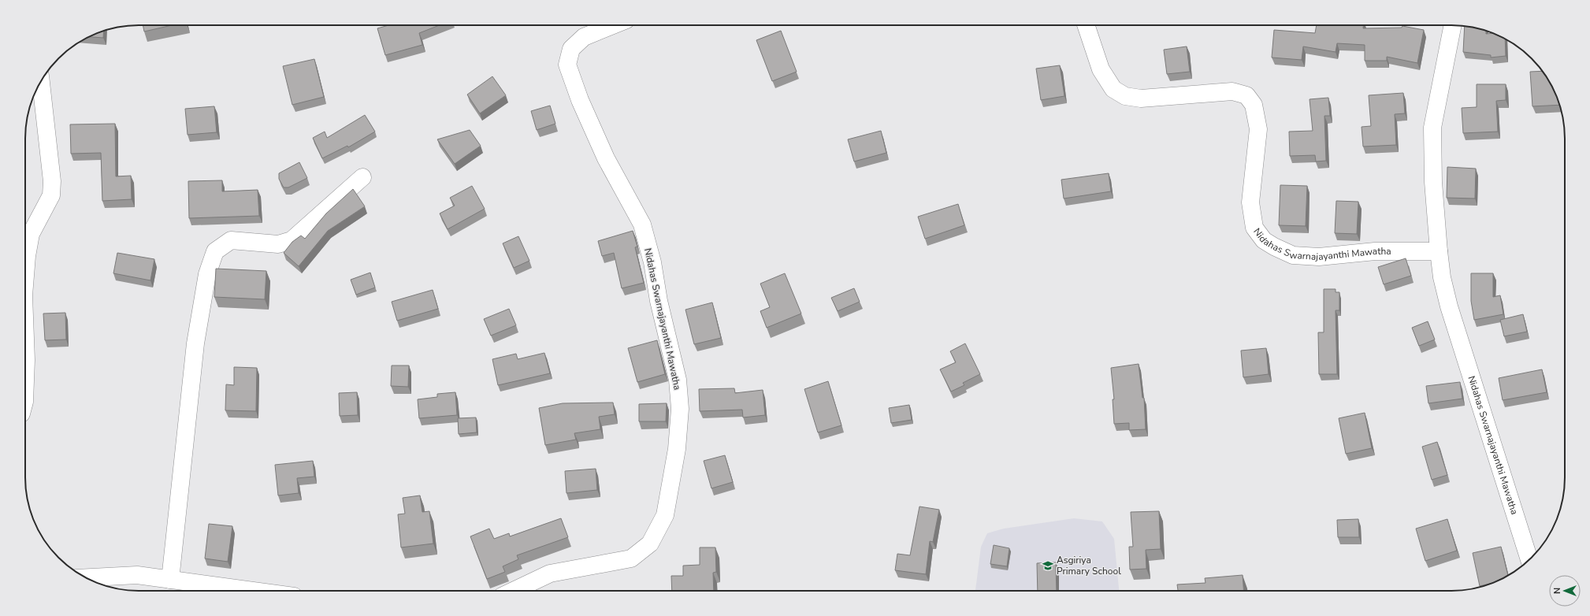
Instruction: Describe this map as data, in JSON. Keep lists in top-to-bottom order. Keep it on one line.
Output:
{"streets":{"street":["Nidahas Swarnajayanthi Mawatha"]},"places":{"school or university":["Asgiriya Primary School"]},"north":"left"}
